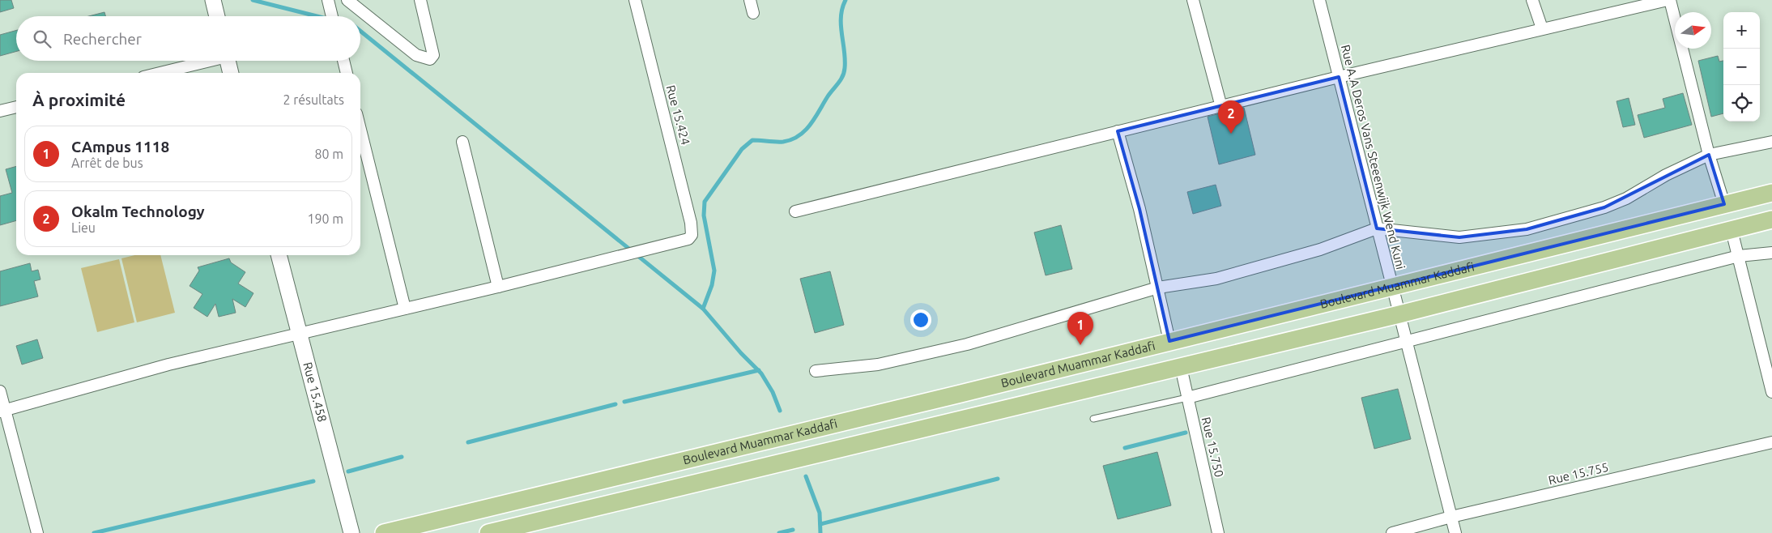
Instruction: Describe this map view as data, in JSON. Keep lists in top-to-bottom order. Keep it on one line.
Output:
{"streets":{"main road":["Boulevard Muammar Kaddafi","Rue 15.458"],"street":["Rue 15.424","Rue A.A Deros Vans Steeenwijk Wend Kuni","Rue 15.750","Rue 15.755"]},"crossings":[["Rue A.A Deros Vans Steeenwijk Wend Kuni","Boulevard Muammar Kaddafi"],["Rue A.A Deros Vans Steeenwijk Wend Kuni","Rue 15.755"],["Boulevard Muammar Kaddafi","Rue 15.750"]],"north":"right","page":{"map_buttons":["+","−"],"search":"Rechercher","heading":["À proximité","2 résultats"],"pins":["2","1"],"list":[{"mark":"1","name":"CAmpus 1118","note":"Arrêt de bus","value":"80 m"},{"mark":"2","name":"Okalm Technology","note":"Lieu","value":"190 m"}]}}
